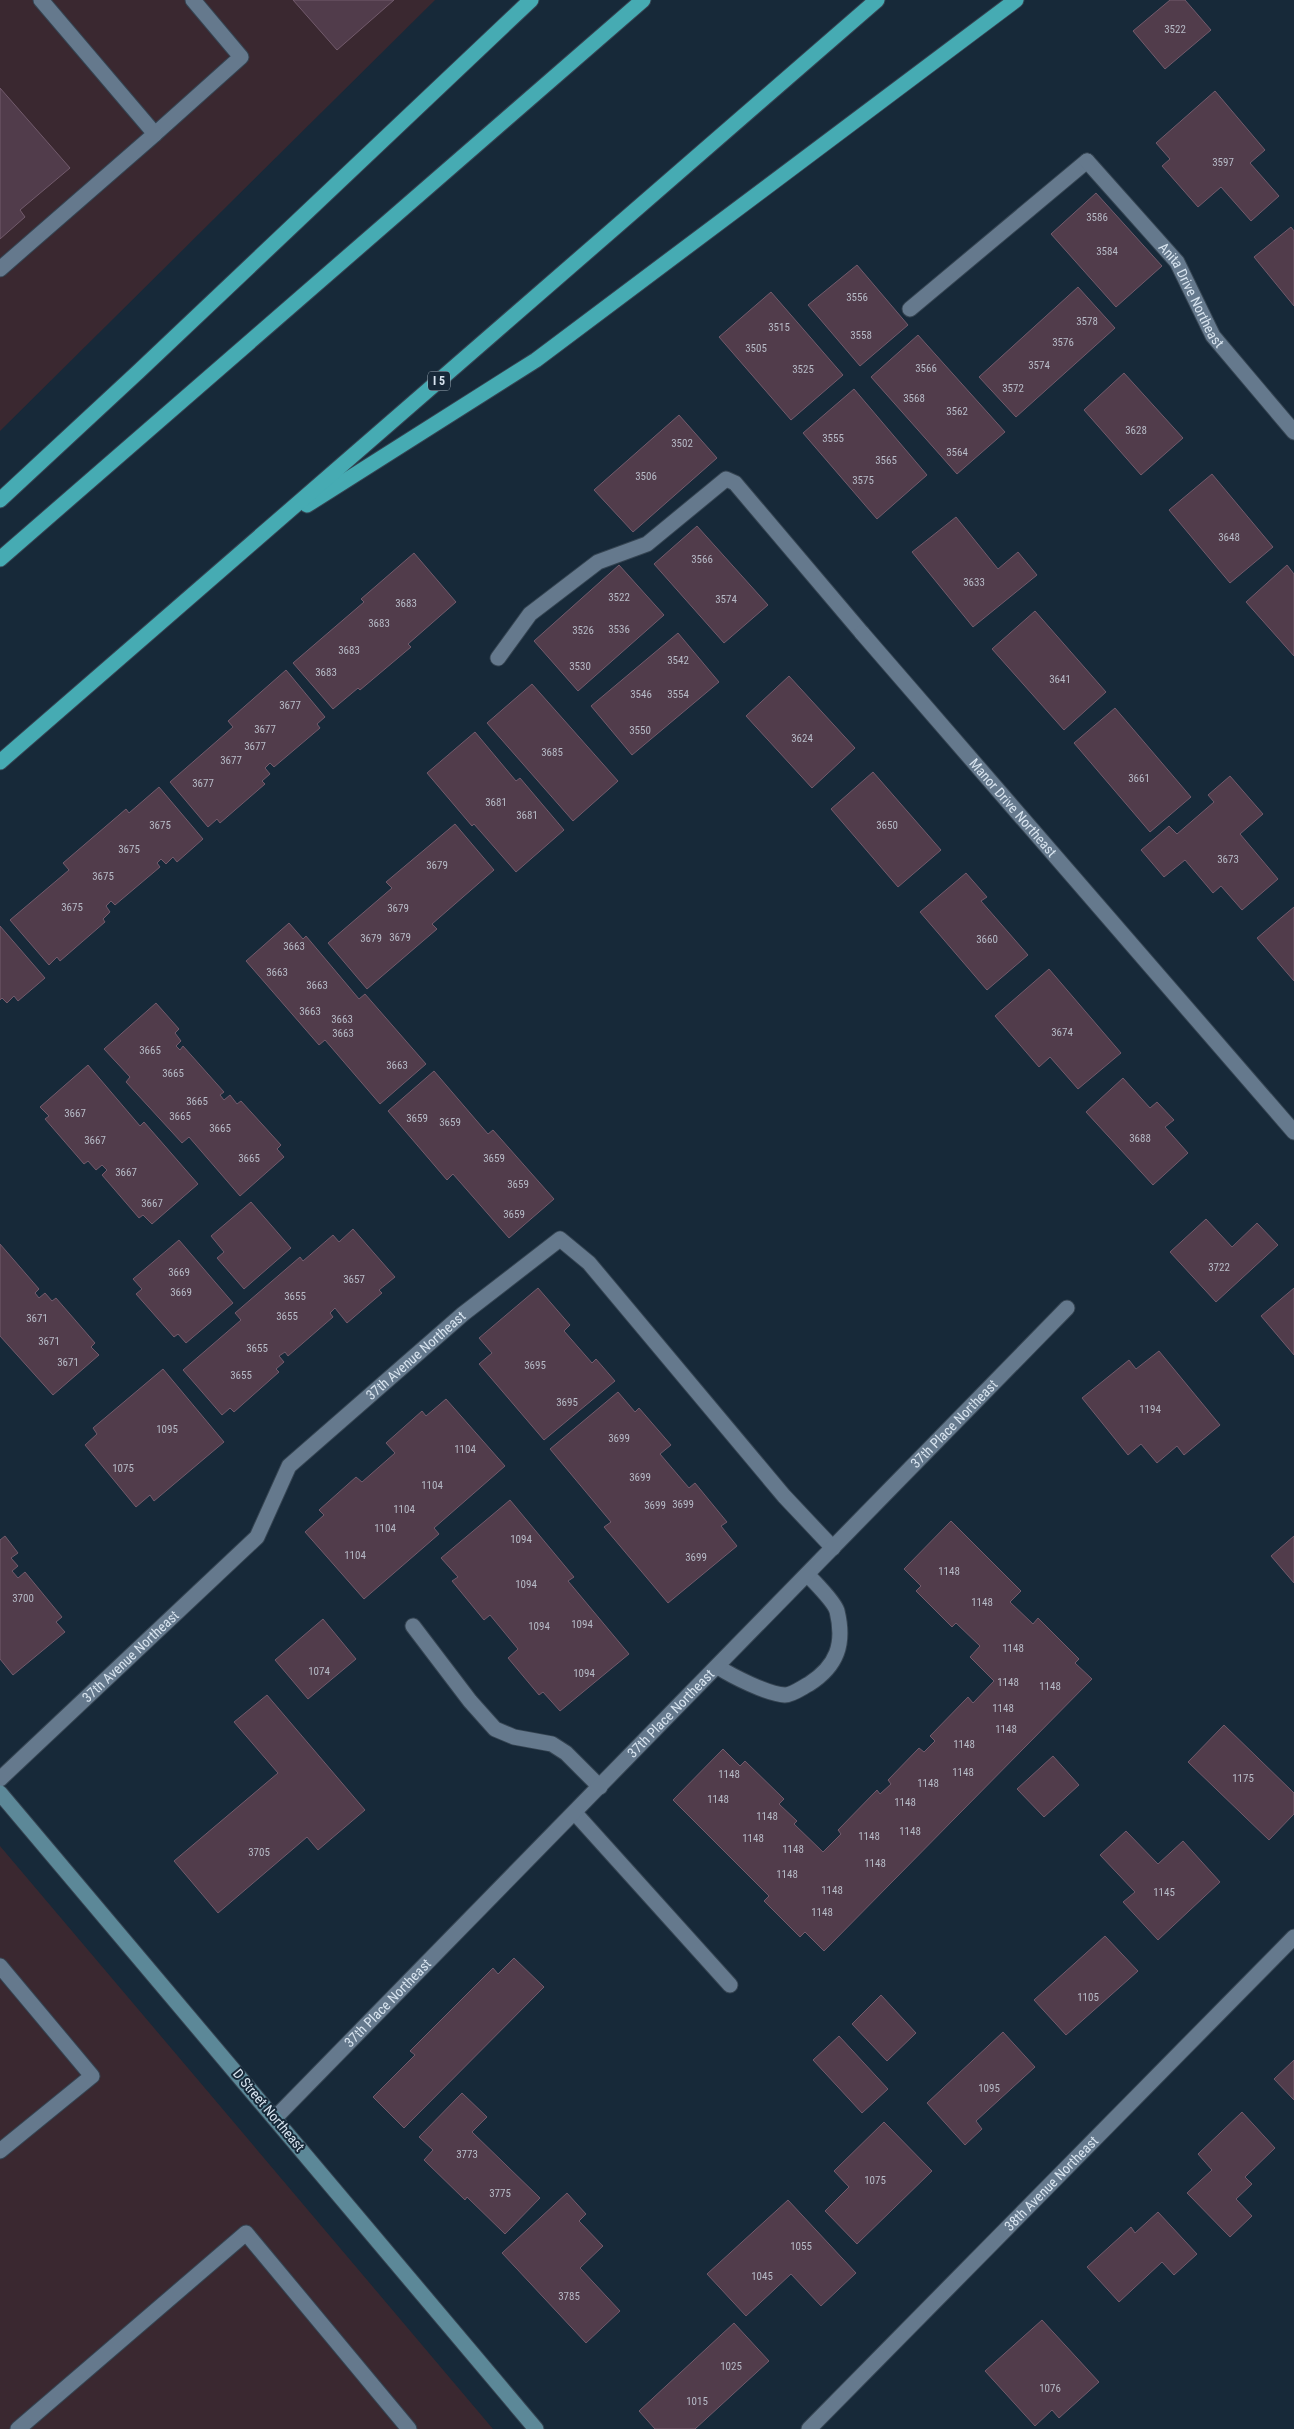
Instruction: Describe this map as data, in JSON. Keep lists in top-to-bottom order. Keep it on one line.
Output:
{"streets":{"highway":["I 5"],"street":["Anita Drive Northeast","Manor Drive Northeast","37th Avenue Northeast","37th Place Northeast","D Street Northeast","38th Avenue Northeast"]},"crossings":[["37th Avenue Northeast","37th Place Northeast"],["37th Place Northeast","D Street Northeast"]],"house_numbers":["3522","3597","3586","3584","3556","3578","3515","3558","3576","3505","3574","3566","3525","3572","3568","3562","3628","3555","3502","3564","3565","3506","3575","3648","3566","3633","3522","3574","3683","3683","3536","3526","3683","3542","3530","3683","3641","3546","3554","3677","3677","3550","3624","3677","3685","3677","3661","3677","3681","3681","3675","3650","3675","3673","3679","3675","3675","3679","3679","3679","3660","3663","3663","3663","3663","3663","3674","3663","3665","3663","3665","3665","3667","3665","3659","3659","3665","3688","3667","3665","3659","3667","3659","3667","3659","3722","3669","3657","3669","3655","3655","3671","3671","3655","3671","3695","3655","3695","1194","1095","3699","1104","1075","3699","1104","3699","3699","1104","1104","1094","1104","3699","1148","1094","3700","1148","1094","1094","1148","1074","1094","1148","1148","1148","1148","1148","1148","1148","1175","1148","1148","1148","1148","1148","1148","1148","1148","3705","1148","1148","1148","1145","1148","1105","1095","3773","1075","3775","1055","1045","3785","1025","1076","1015"]}
